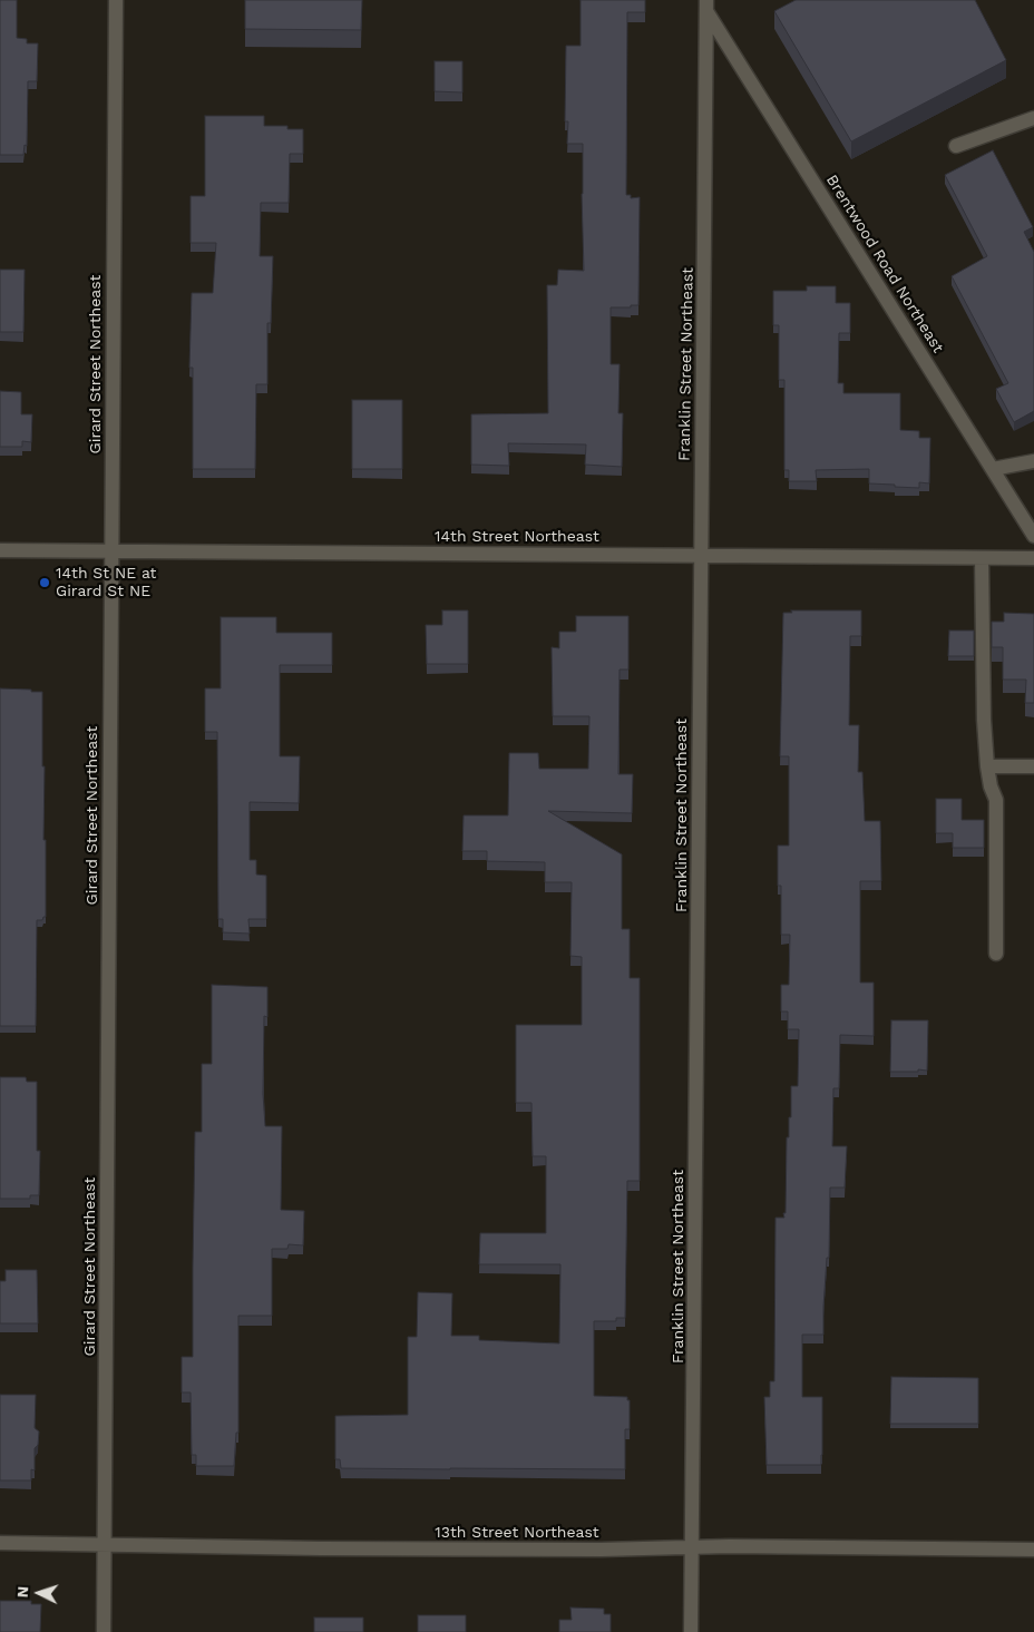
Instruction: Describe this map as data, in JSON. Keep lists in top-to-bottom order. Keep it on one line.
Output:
{"streets":{"street":["Brentwood Road Northeast","Girard Street Northeast","Franklin Street Northeast","14th Street Northeast","13th Street Northeast"]},"crossings":[["Brentwood Road Northeast","Franklin Street Northeast"],["Girard Street Northeast","14th Street Northeast"],["Girard Street Northeast","13th Street Northeast"],["Franklin Street Northeast","14th Street Northeast"],["Franklin Street Northeast","13th Street Northeast"]],"places":["14th St NE at Girard St NE"],"north":"left"}
